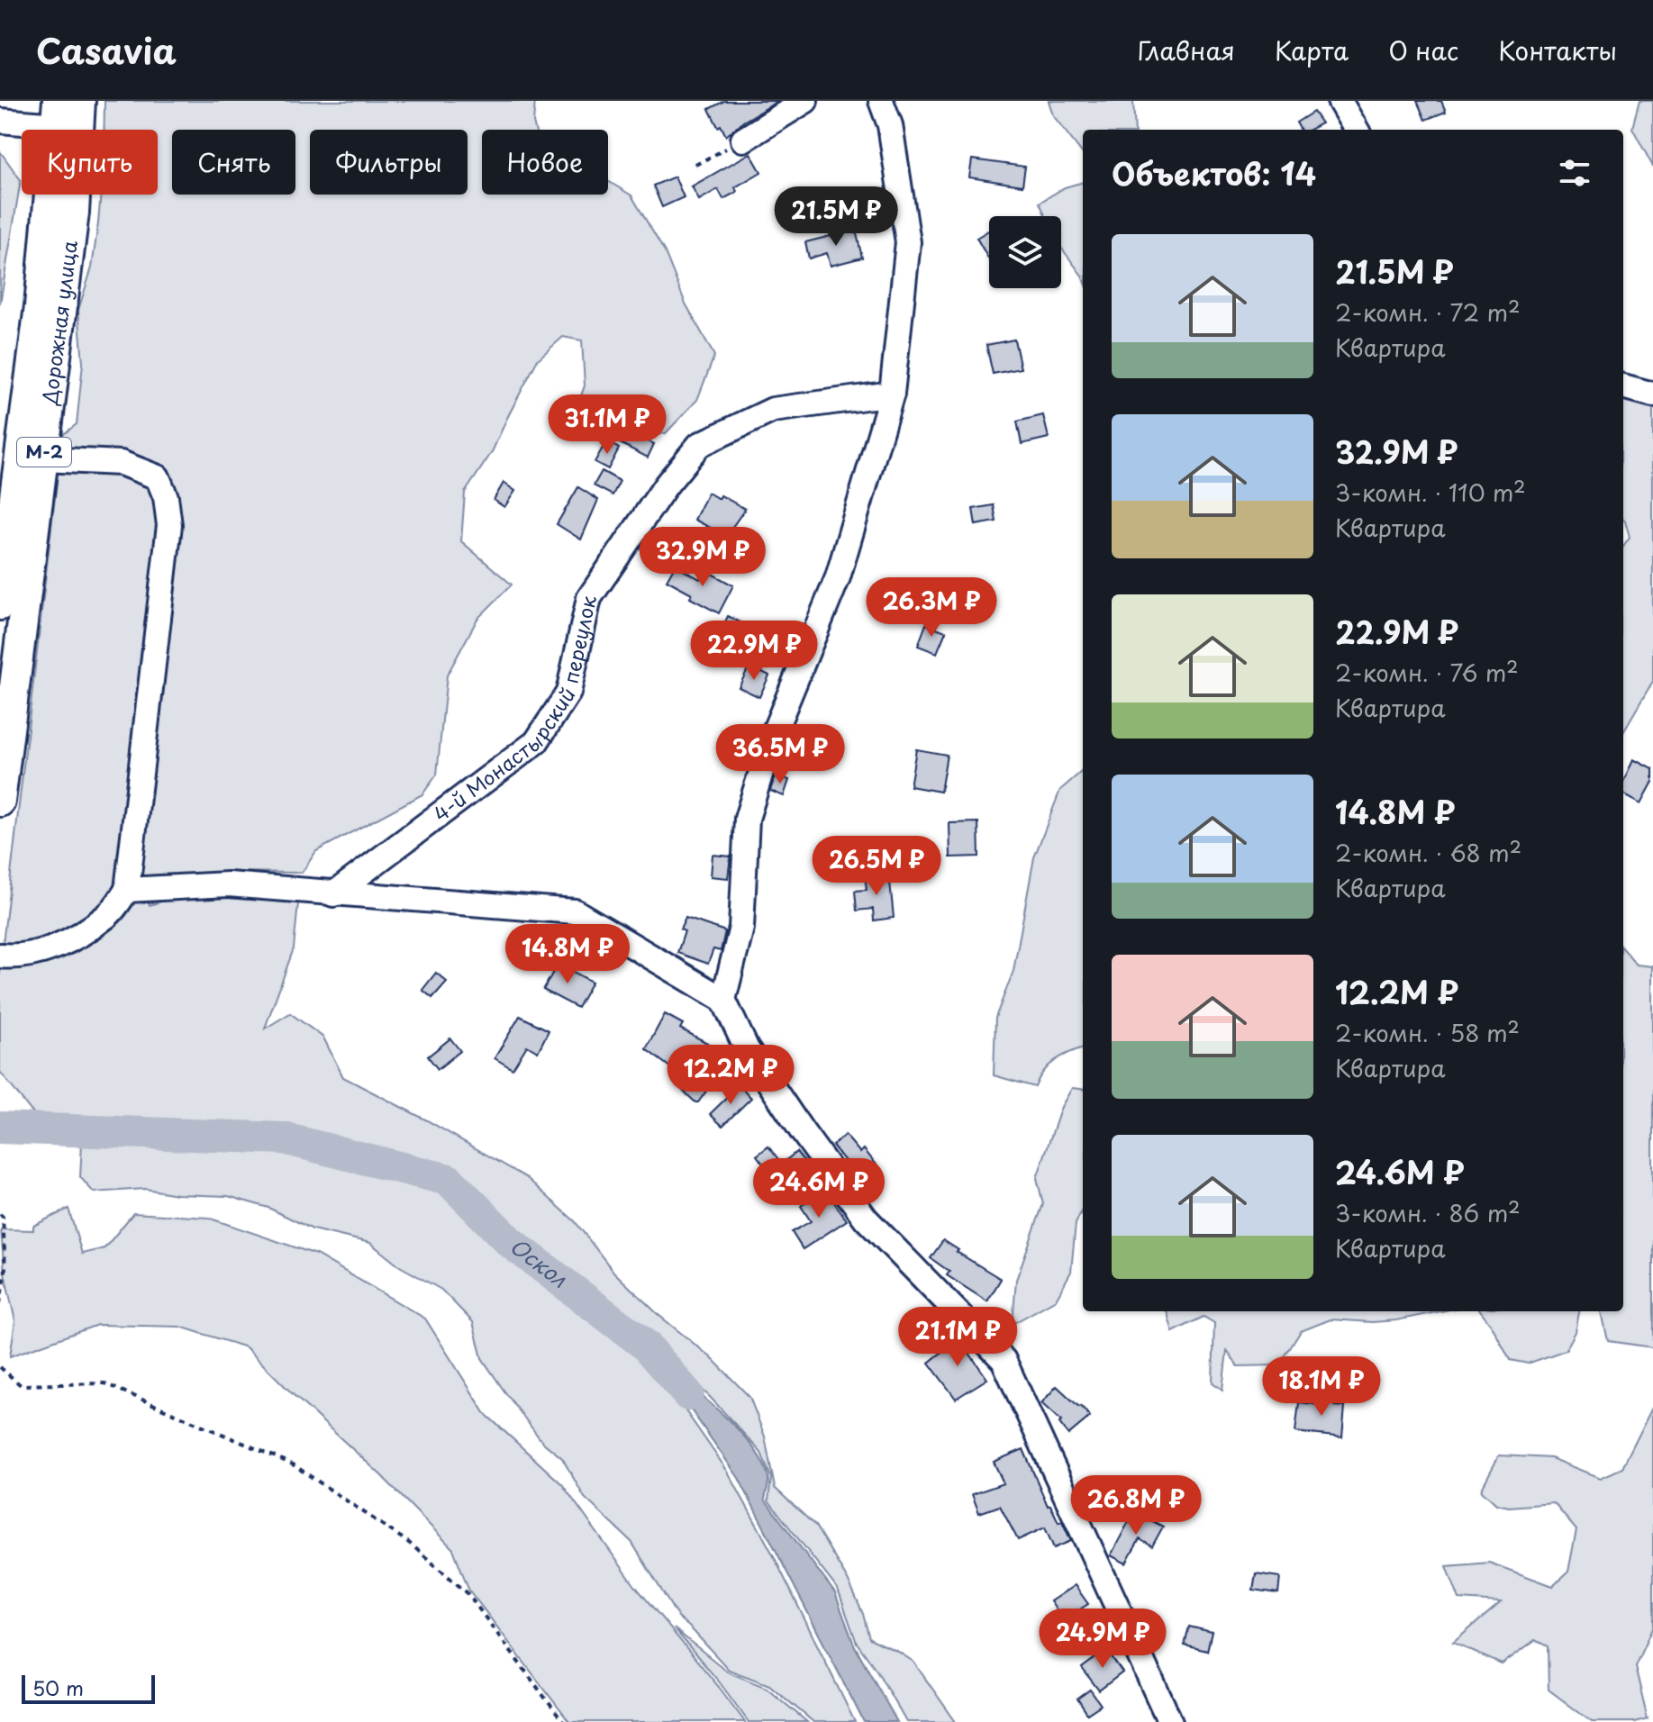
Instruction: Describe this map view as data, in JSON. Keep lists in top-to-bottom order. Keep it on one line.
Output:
{"streets":{"main road":["Дорожная улица","М-2"],"lane":["4-й Монастырский переулок"]},"water":["Оскол"],"scale_bar":"50 m","page":{"header":"Casavia","nav":["Главная","Карта","О нас","Контакты"],"chip":["Купить","Снять","Фильтры","Новое"],"heading":"Объектов: 14","price":["21.5M ₽","31.1M ₽","32.9M ₽","26.3M ₽","22.9M ₽","36.5M ₽","26.5M ₽","14.8M ₽","12.2M ₽","24.6M ₽","21.1M ₽","18.1M ₽","26.8M ₽","24.9M ₽"],"list":[{"name":"21.5M ₽","note":"2-комн. · 72 m² · Квартира"},{"name":"32.9M ₽","note":"3-комн. · 110 m² · Квартира"},{"name":"22.9M ₽","note":"2-комн. · 76 m² · Квартира"},{"name":"14.8M ₽","note":"2-комн. · 68 m² · Квартира"},{"name":"12.2M ₽","note":"2-комн. · 58 m² · Квартира"},{"name":"24.6M ₽","note":"3-комн. · 86 m² · Квартира"}],"scale":"50 m"}}
